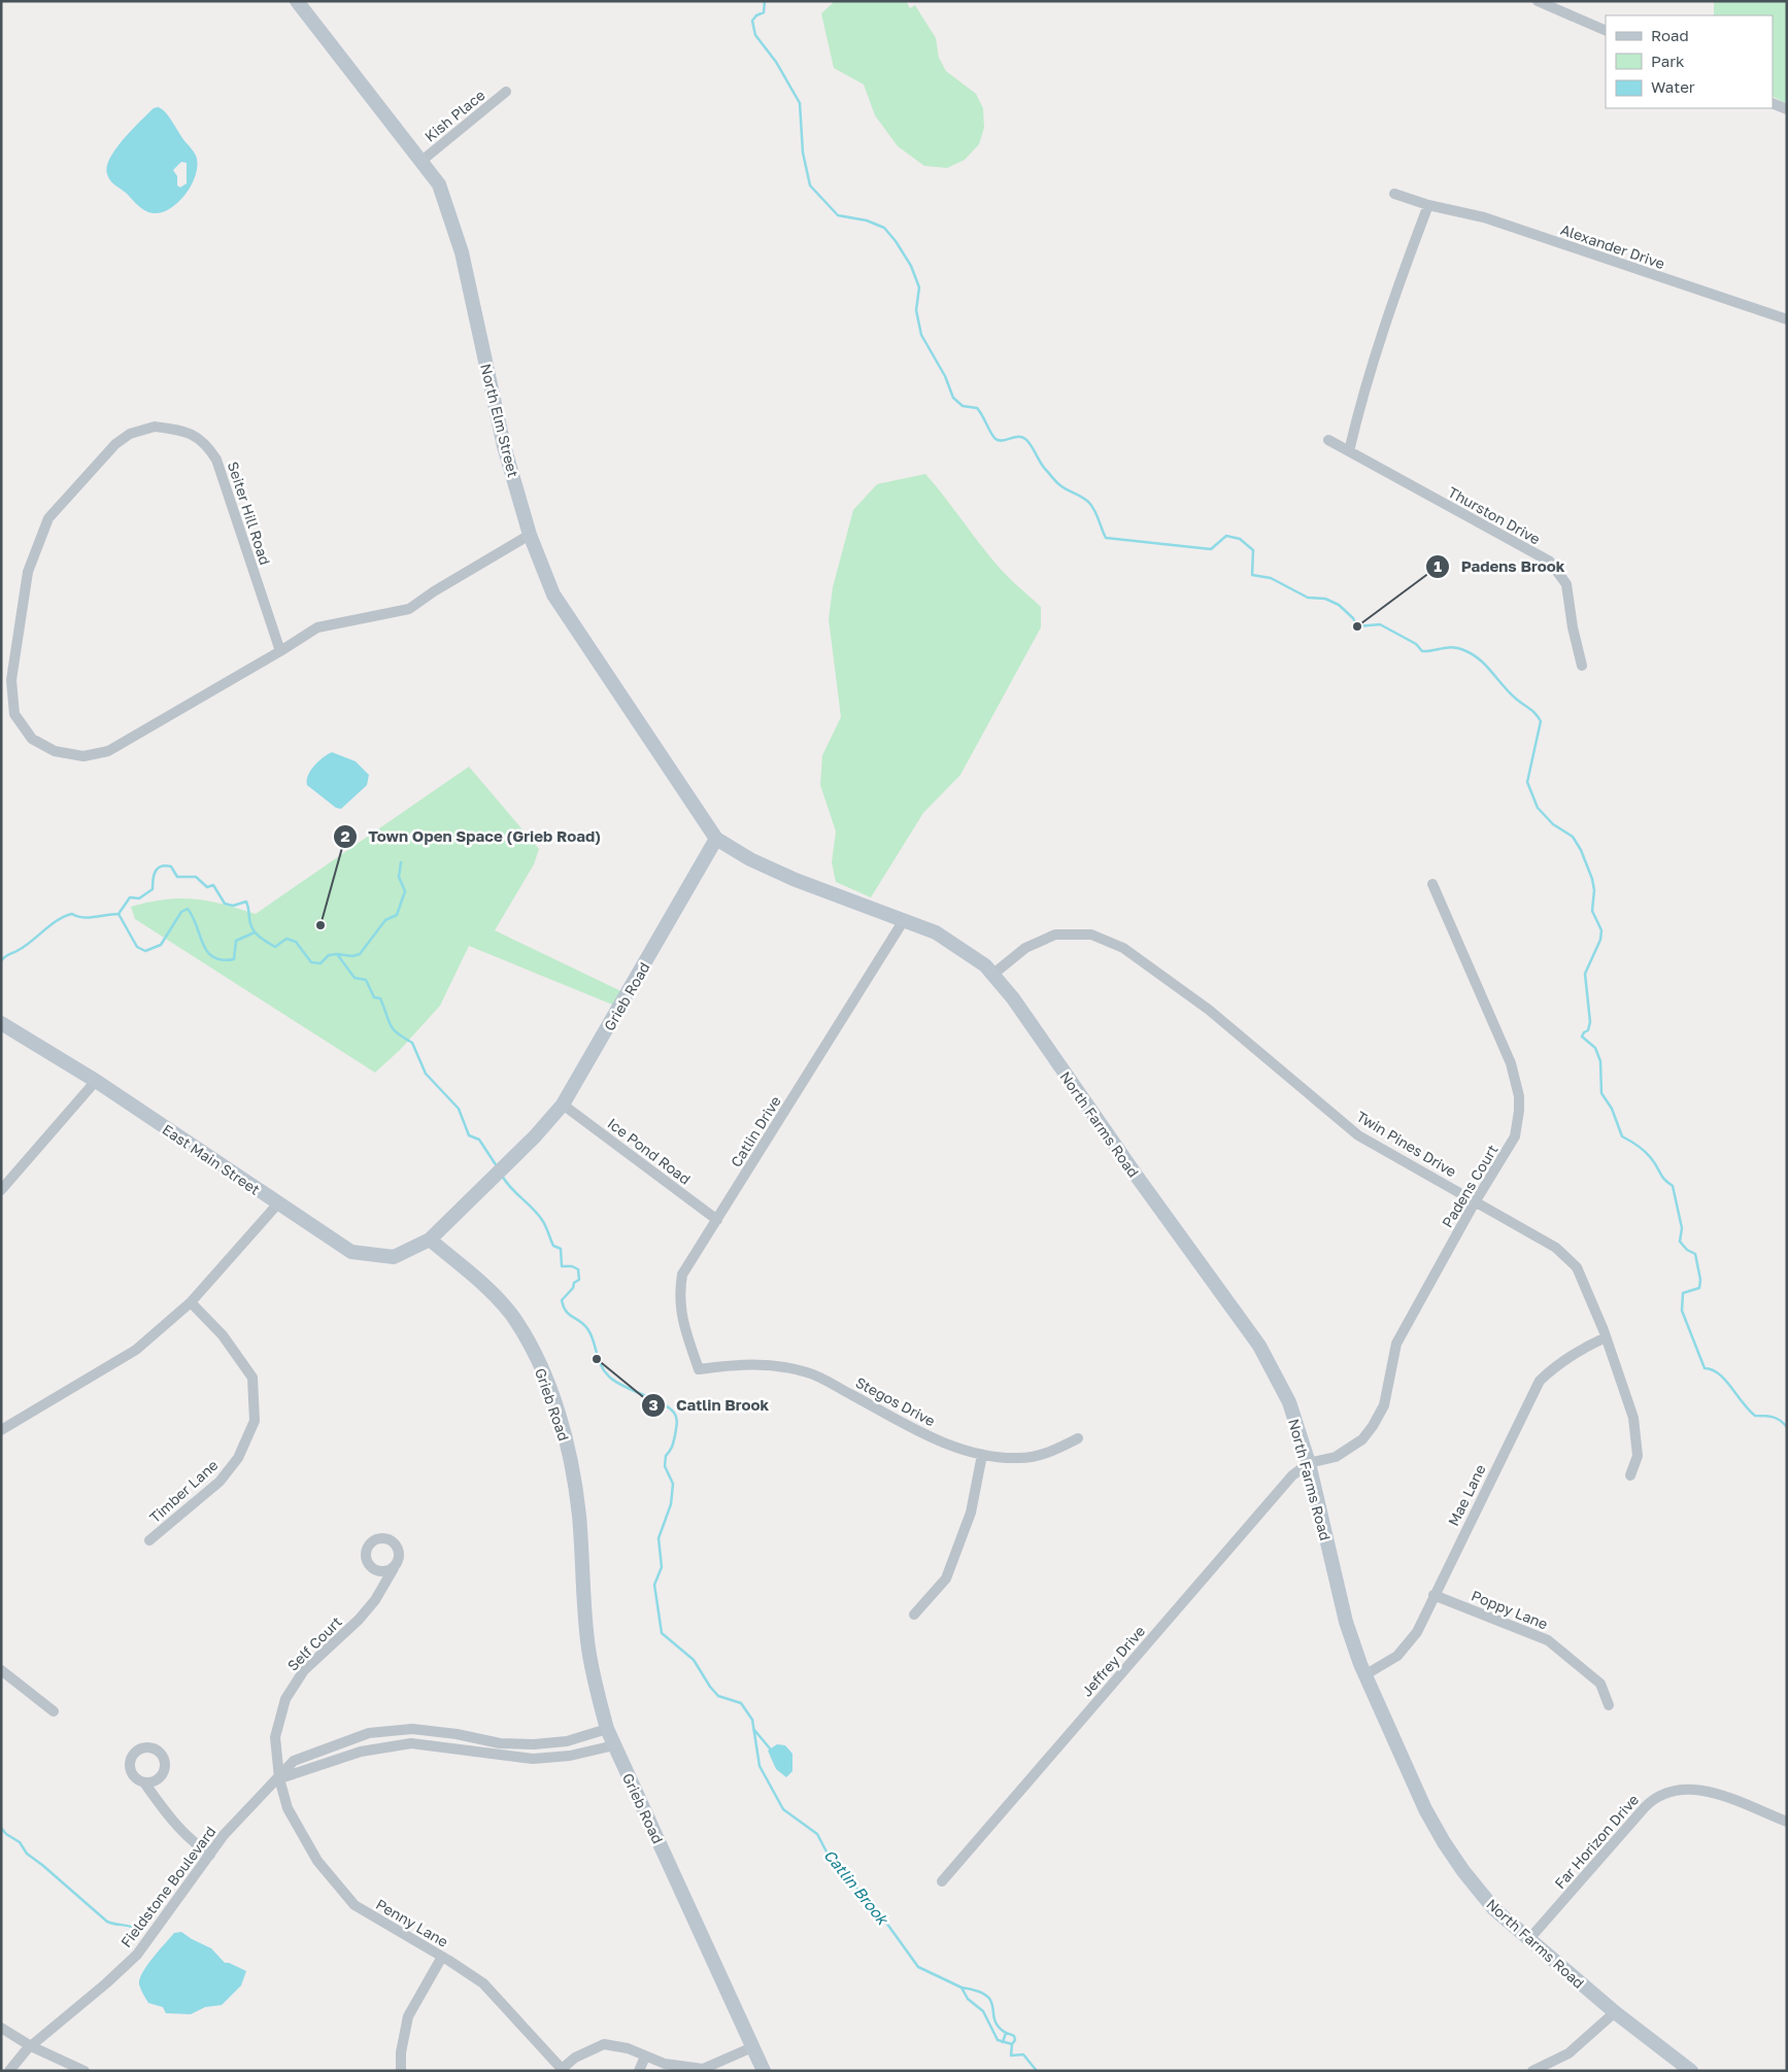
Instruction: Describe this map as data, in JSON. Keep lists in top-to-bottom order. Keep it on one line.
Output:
{"streets":{"main road":["North Elm Street","Grieb Road","North Farms Road","East Main Street"],"street":["Kish Place","Alexander Drive","Seiter Hill Road","Thurston Drive","Catlin Drive","Twin Pines Drive","Ice Pond Road","Padens Court","Stegos Drive","Timber Lane","Mae Lane","Poppy Lane","Self Court","Jeffrey Drive","Far Horizon Drive","Fieldstone Boulevard","Penny Lane"]},"crossings":[["Kish Place","North Elm Street"],["North Elm Street","Seiter Hill Road"],["North Elm Street","Grieb Road"],["North Elm Street","North Farms Road"],["Grieb Road","North Farms Road"],["Grieb Road","Ice Pond Road"],["Grieb Road","East Main Street"],["Grieb Road","Fieldstone Boulevard"],["Grieb Road","Penny Lane"],["North Farms Road","Catlin Drive"],["North Farms Road","Twin Pines Drive"],["North Farms Road","Padens Court"],["North Farms Road","Mae Lane"],["North Farms Road","Jeffrey Drive"],["North Farms Road","Far Horizon Drive"],["Catlin Drive","Ice Pond Road"],["Catlin Drive","Stegos Drive"],["Twin Pines Drive","Padens Court"],["Twin Pines Drive","Mae Lane"],["Padens Court","Jeffrey Drive"],["Mae Lane","Poppy Lane"],["Self Court","Fieldstone Boulevard"],["Self Court","Penny Lane"],["Fieldstone Boulevard","Penny Lane"]],"water":["Catlin Brook"],"places":["Padens Brook","Town Open Space (Grieb Road)","Catlin Brook"],"legend":["Road","Park","Water"]}
